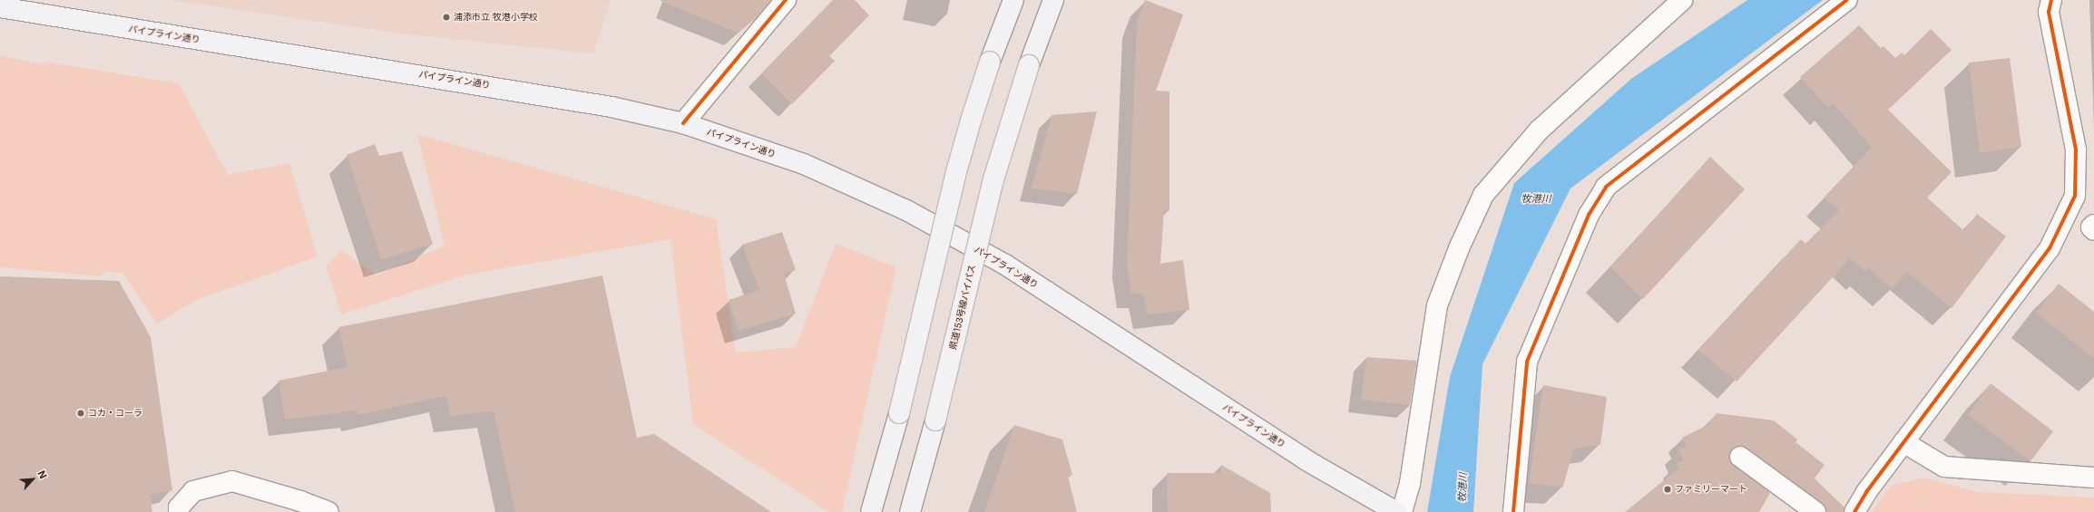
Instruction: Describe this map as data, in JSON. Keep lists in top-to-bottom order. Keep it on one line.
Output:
{"streets":{"main road":["パイプライン通り","県道153号線バイパス"]},"water":["牧港川"],"places":["浦添市立 牧港小学校","コカ・コーラ","ファミリーマート"],"north":"top right"}
